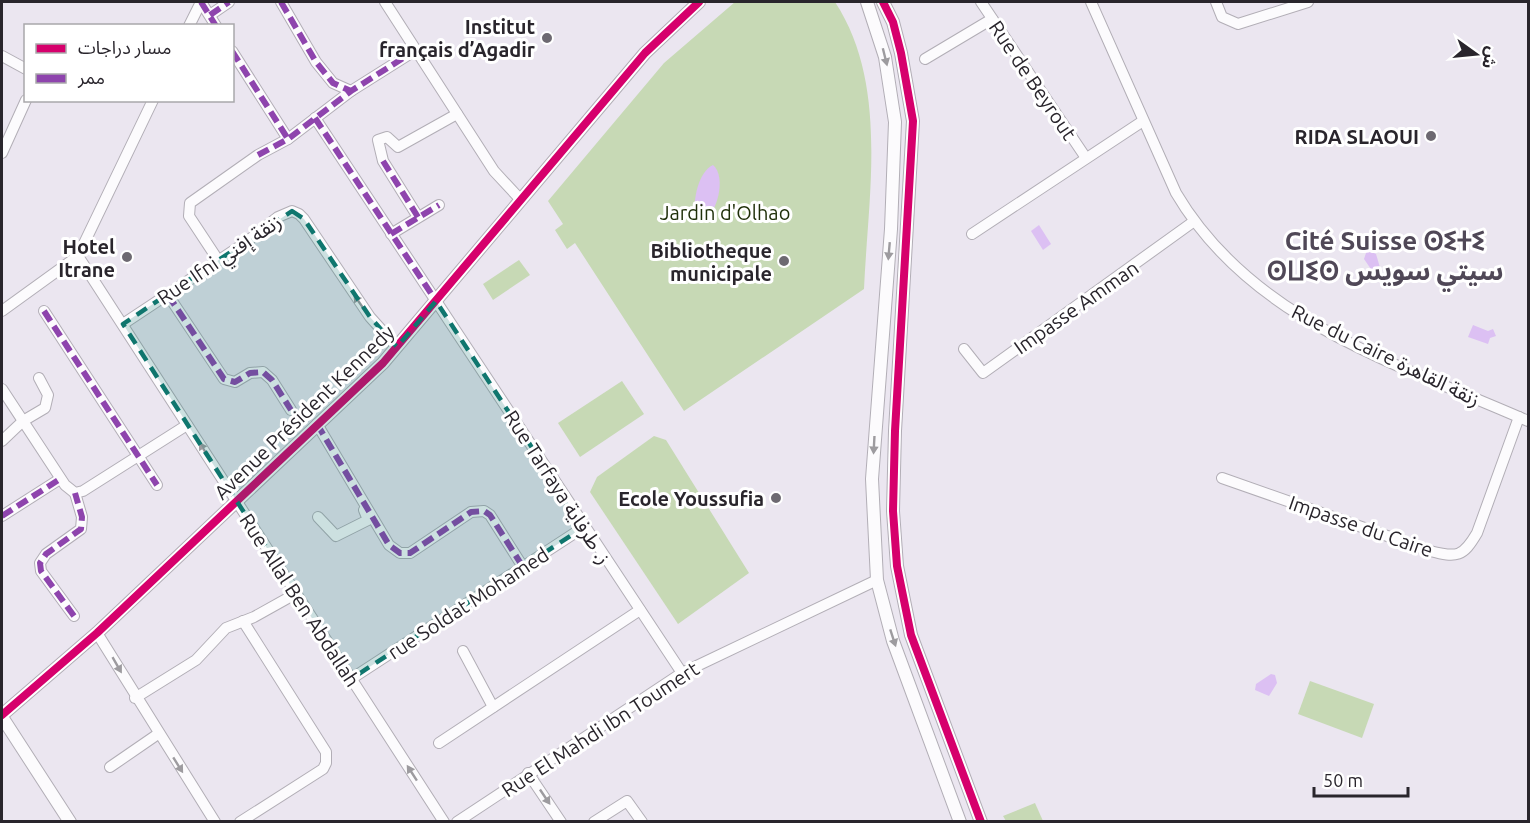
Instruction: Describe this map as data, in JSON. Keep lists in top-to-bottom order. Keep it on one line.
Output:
{"streets":{"street":["Rue de Beyrout","Rue Ifni زنقة إفني","Impasse Amman","Rue du Caire زنقة القاهرة","Avenue Président Kennedy","Rue Tarfaya ز. طرفاية","Impasse du Caire","Rue Allal Ben Abdallah","rue Soldat Mohamed","Rue El Mahdi Ibn Toumert"]},"crossings":[["Rue de Beyrout","Rue du Caire زنقة القاهرة"],["Rue Ifni زنقة إفني","Avenue Président Kennedy"],["Rue Ifni زنقة إفني","Rue Allal Ben Abdallah"],["Impasse Amman","Rue du Caire زنقة القاهرة"],["Rue du Caire زنقة القاهرة","Impasse du Caire"],["Avenue Président Kennedy","Rue Tarfaya ز. طرفاية"],["Avenue Président Kennedy","Rue Allal Ben Abdallah"],["Rue Tarfaya ز. طرفاية","rue Soldat Mohamed"],["Rue Tarfaya ز. طرفاية","Rue El Mahdi Ibn Toumert"],["Rue Allal Ben Abdallah","rue Soldat Mohamed"]],"one_way":["Rue Allal Ben Abdallah"],"districts":["Cité Suisse ⵙⵉⵜⵉ ⵙⵡⵉⵙ سيتي سويس"],"parks":["Jardin d'Olhao"],"places":["Institut français d’Agadir","RIDA SLAOUI","Hotel Itrane","Bibliotheque municipale","Ecole Youssufia"],"legend":["مسار دراجات","ممر"],"scale_bar":"50 m","north":"right"}
